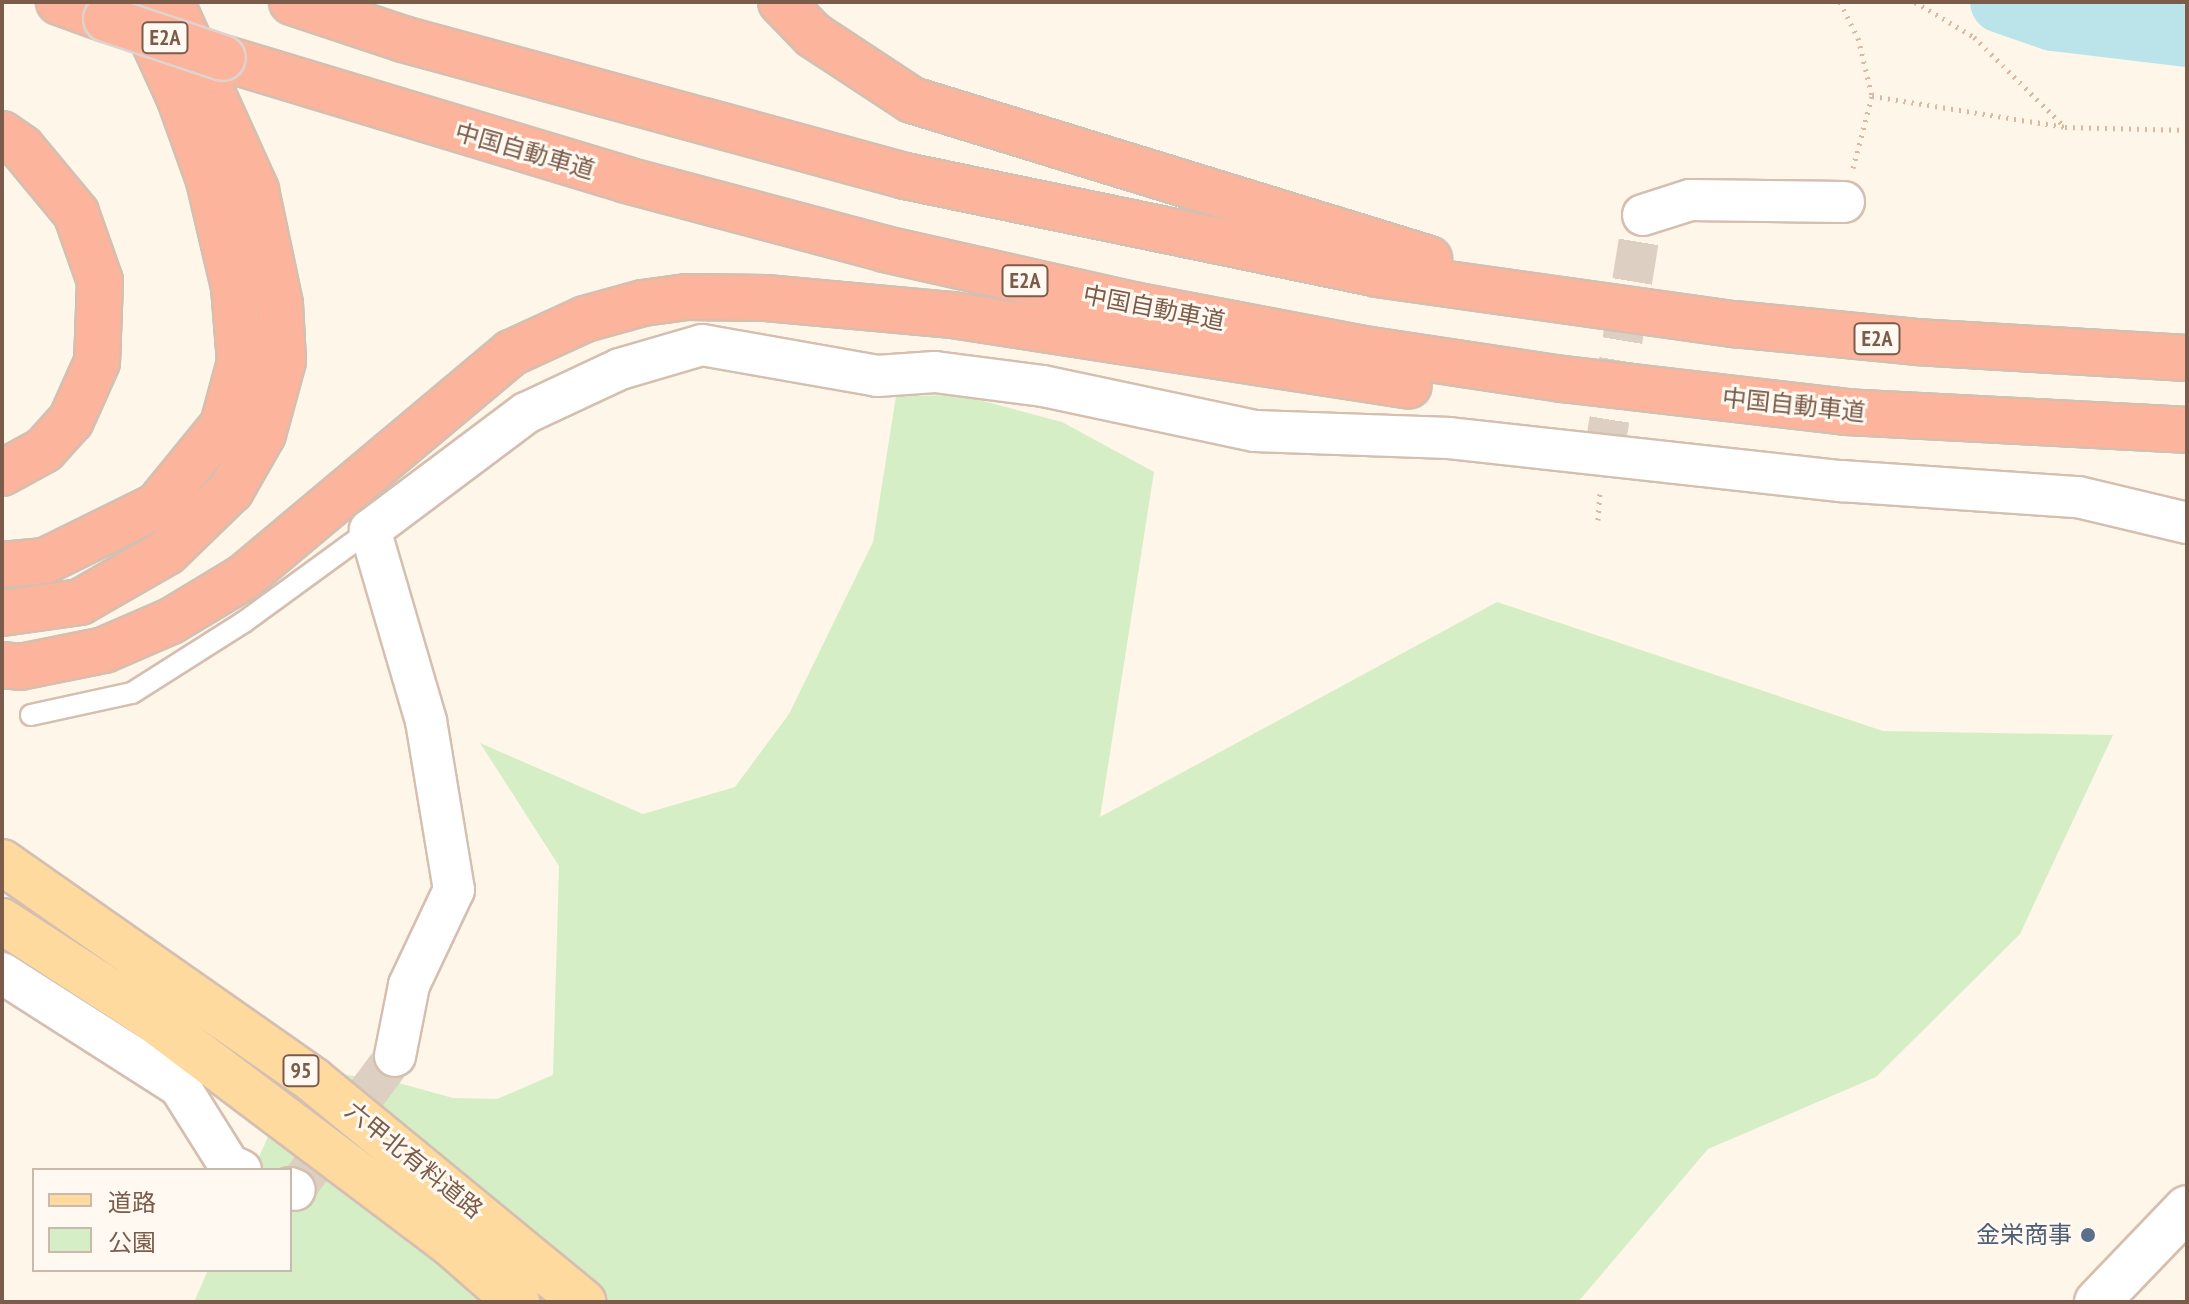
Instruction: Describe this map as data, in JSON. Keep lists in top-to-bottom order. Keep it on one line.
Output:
{"streets":{"highway":["E2A","中国自動車道"],"main road":["95","六甲北有料道路"]},"places":["金栄商事"],"legend":["道路","公園"]}
